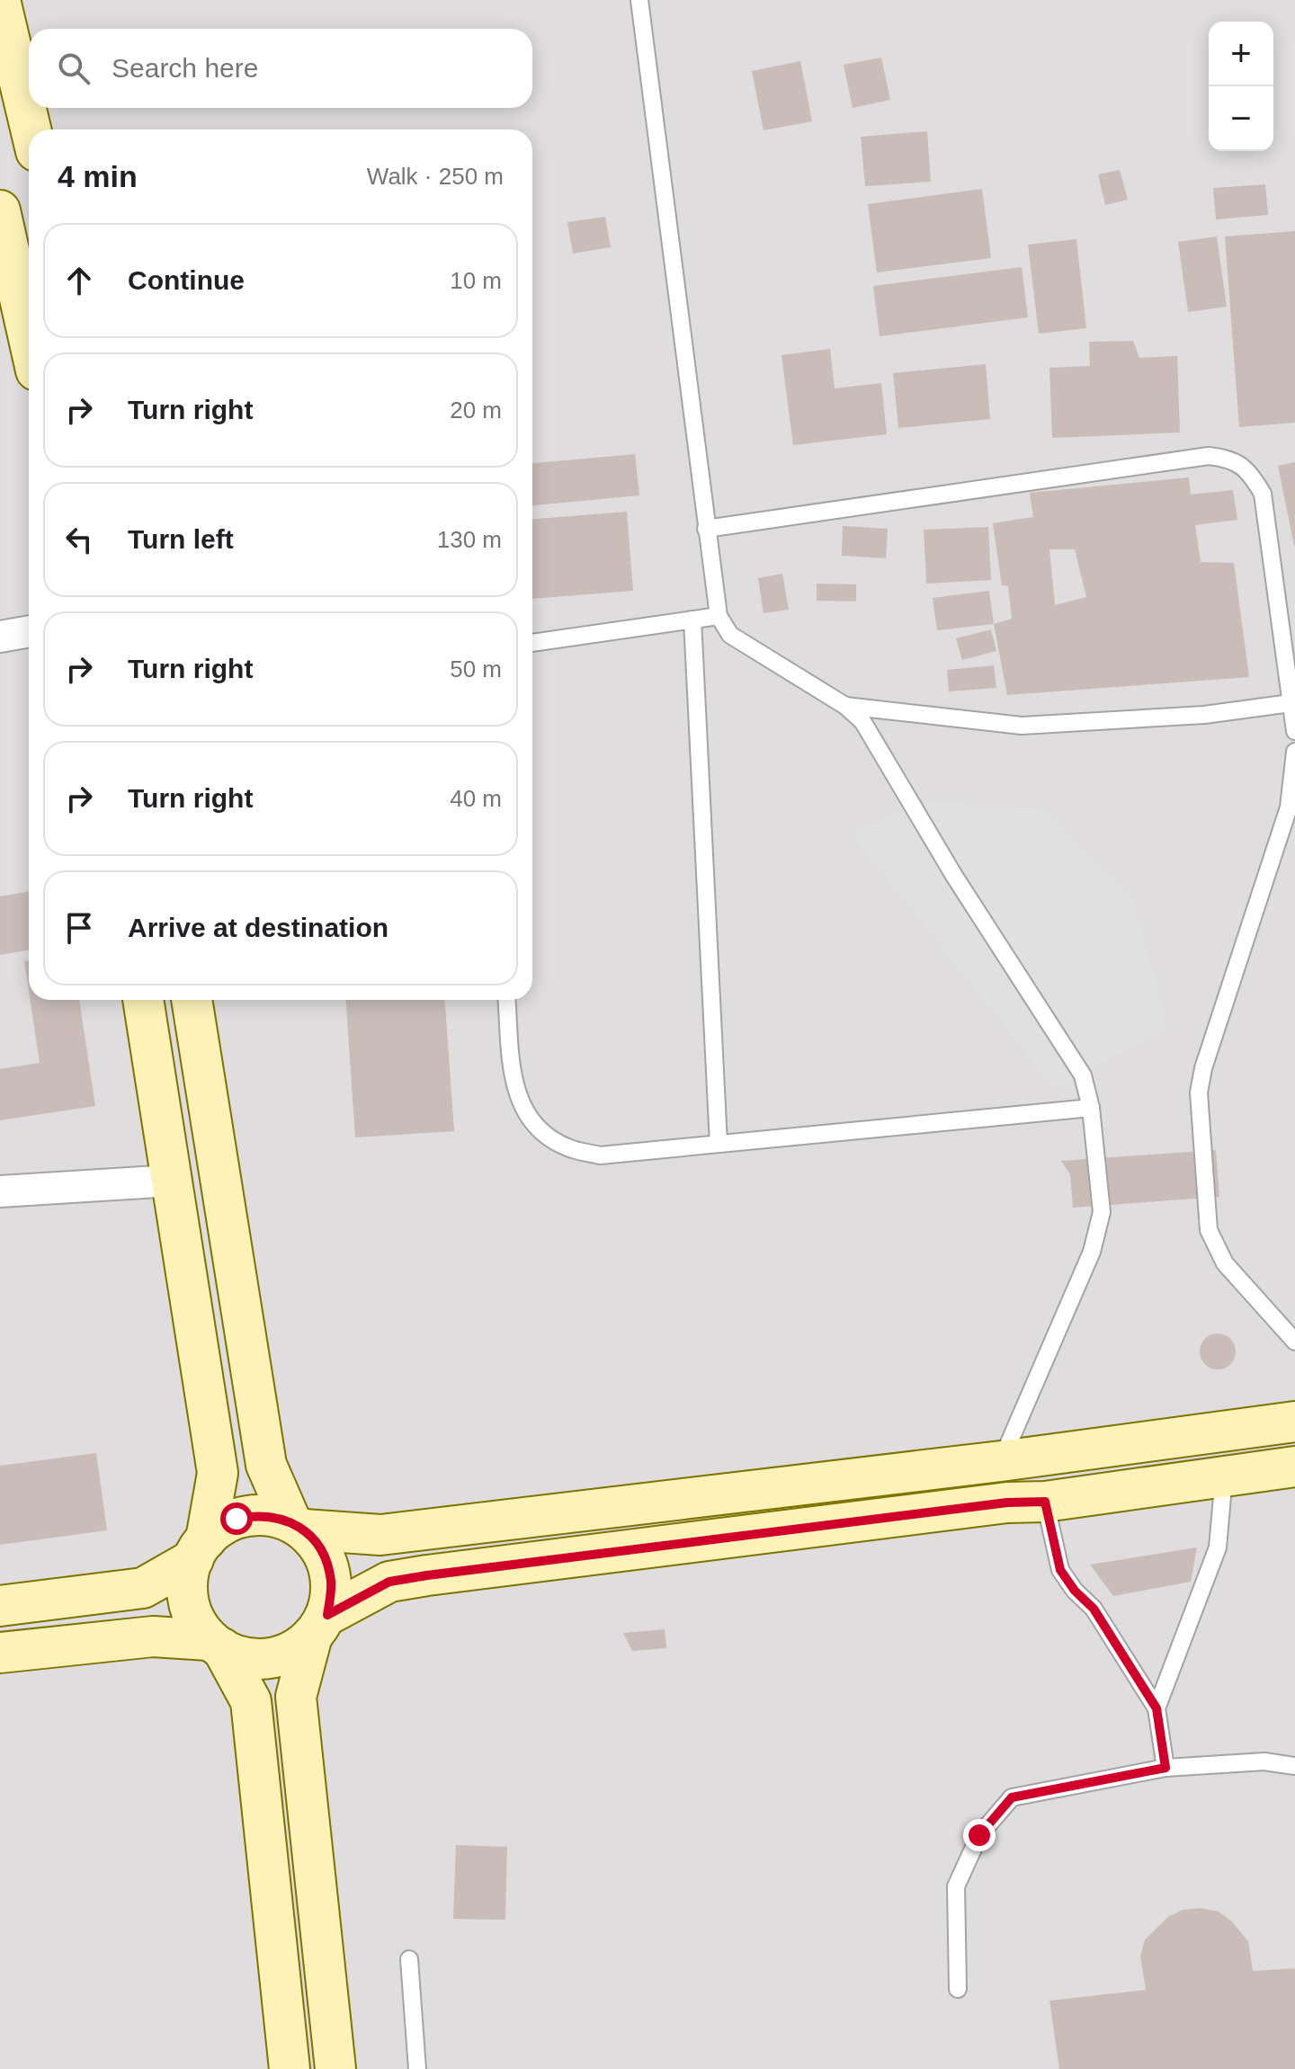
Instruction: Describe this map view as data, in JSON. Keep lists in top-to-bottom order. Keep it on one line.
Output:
{"page":{"map_buttons":["+","−"],"search":"Search here","heading":["4 min","Walk · 250 m"],"list":[["Continue","10 m"],["Turn right","20 m"],["Turn left","130 m"],["Turn right","50 m"],["Turn right","40 m"],"Arrive at destination"]}}
